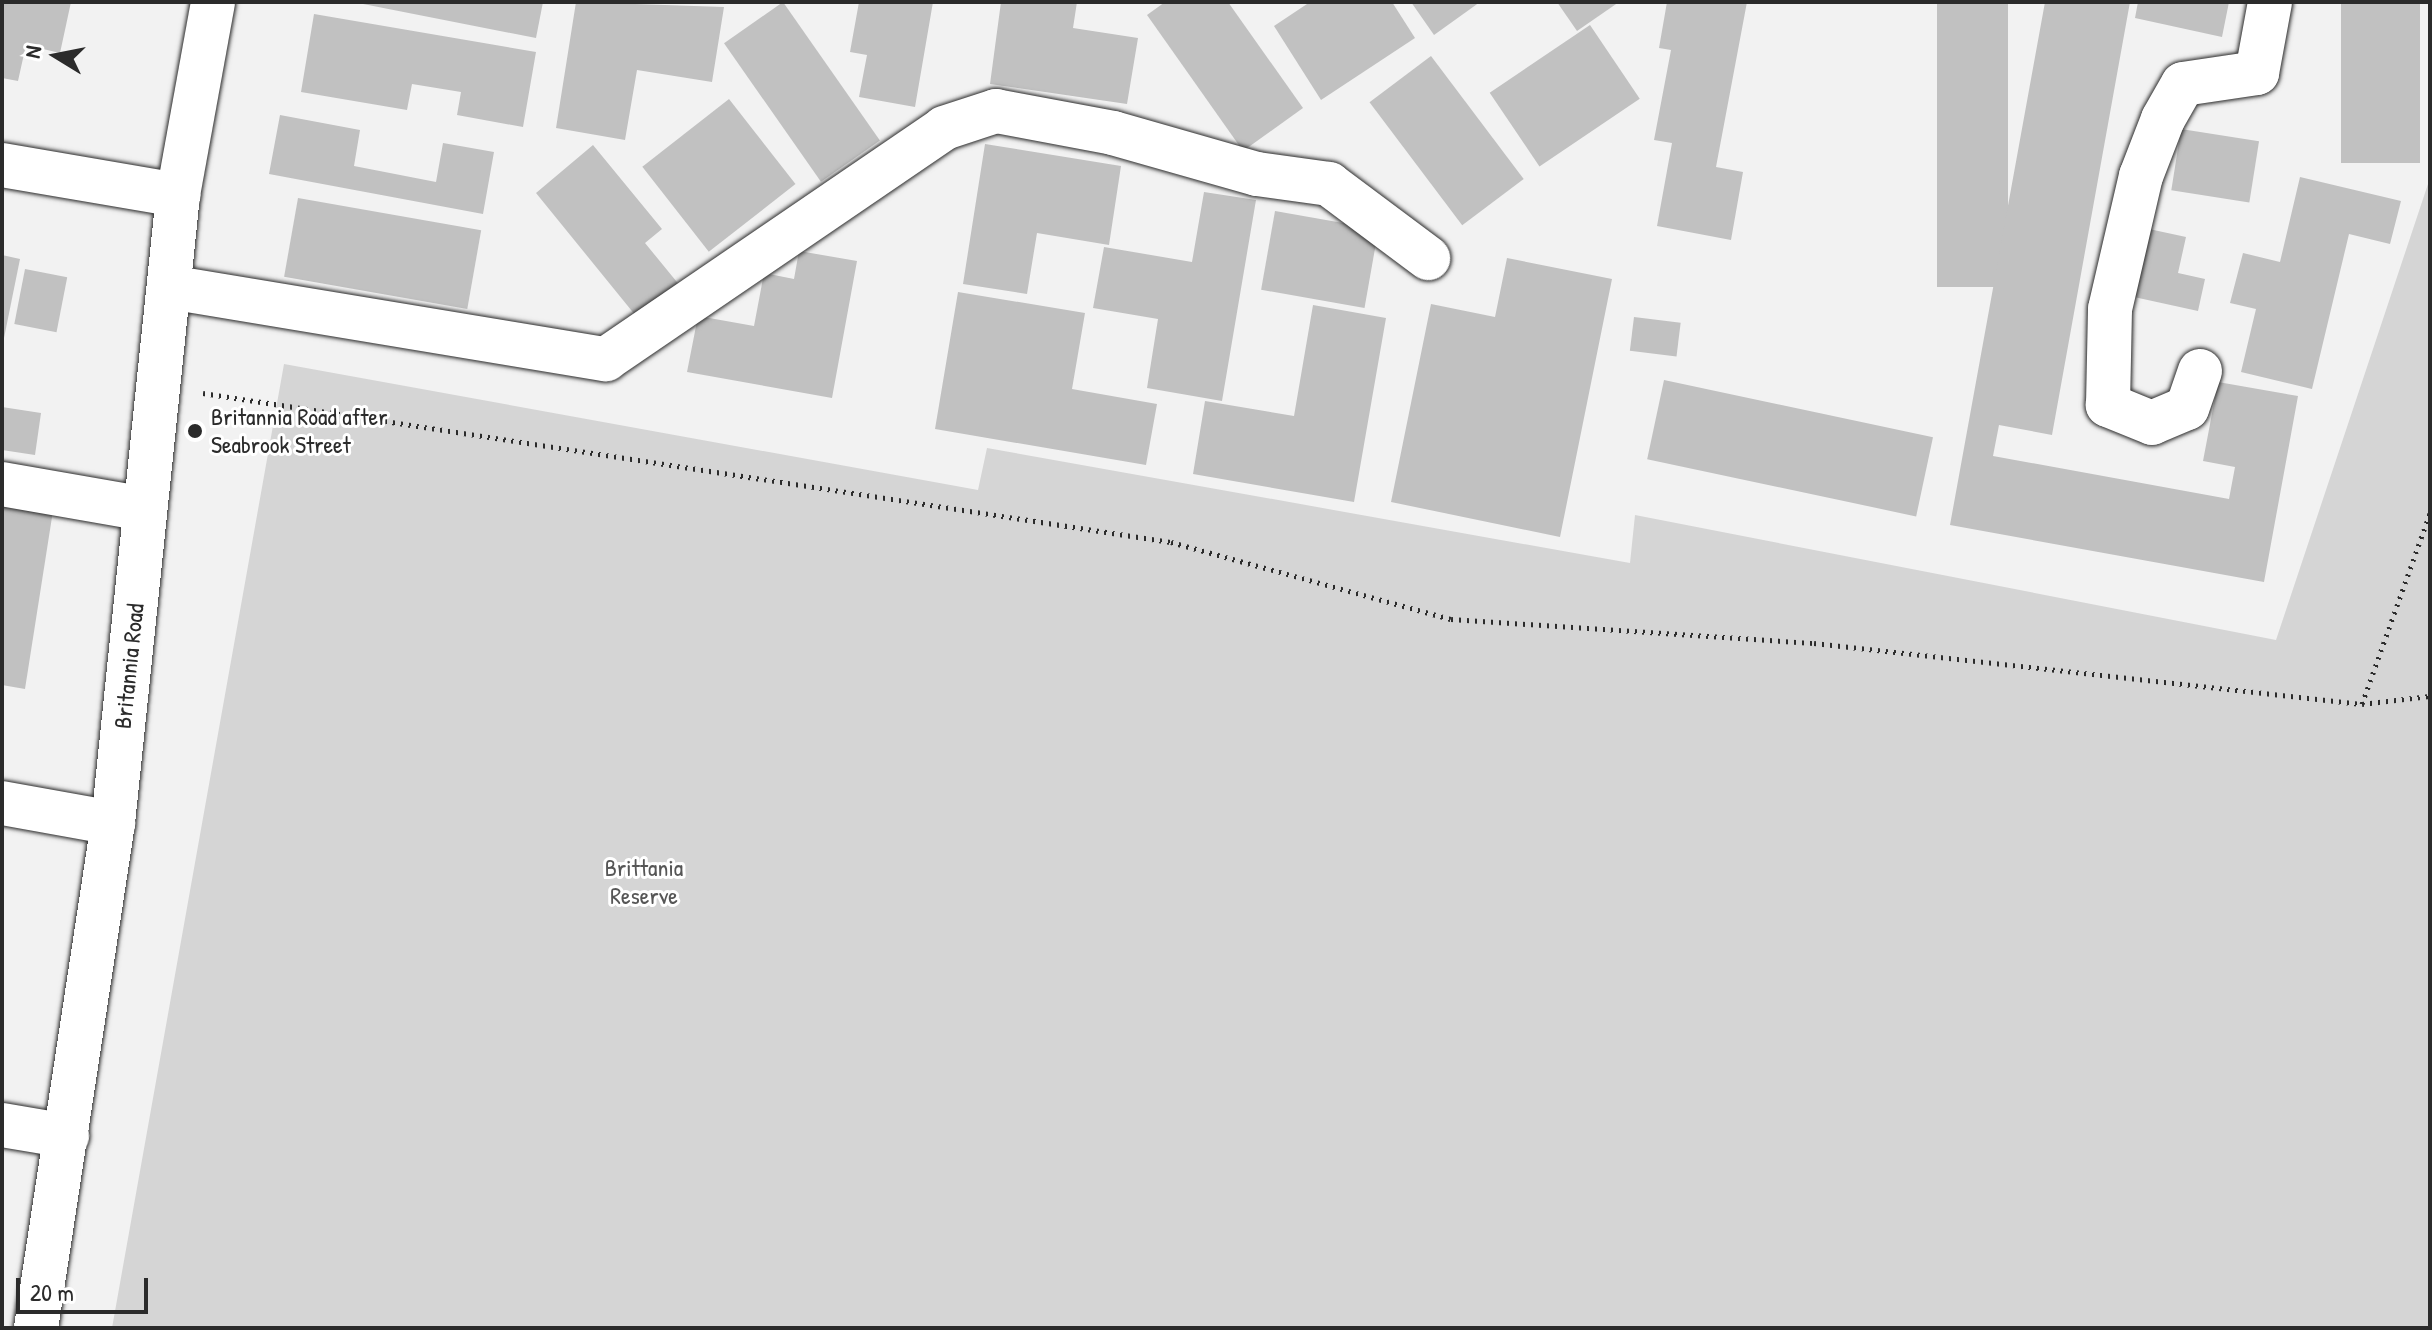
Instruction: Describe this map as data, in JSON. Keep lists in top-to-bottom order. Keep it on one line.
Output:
{"streets":{"street":["Britannia Road"]},"parks":["Brittania Reserve"],"places":["Britannia Road after Seabrook Street"],"scale_bar":"20 m","north":"left"}
